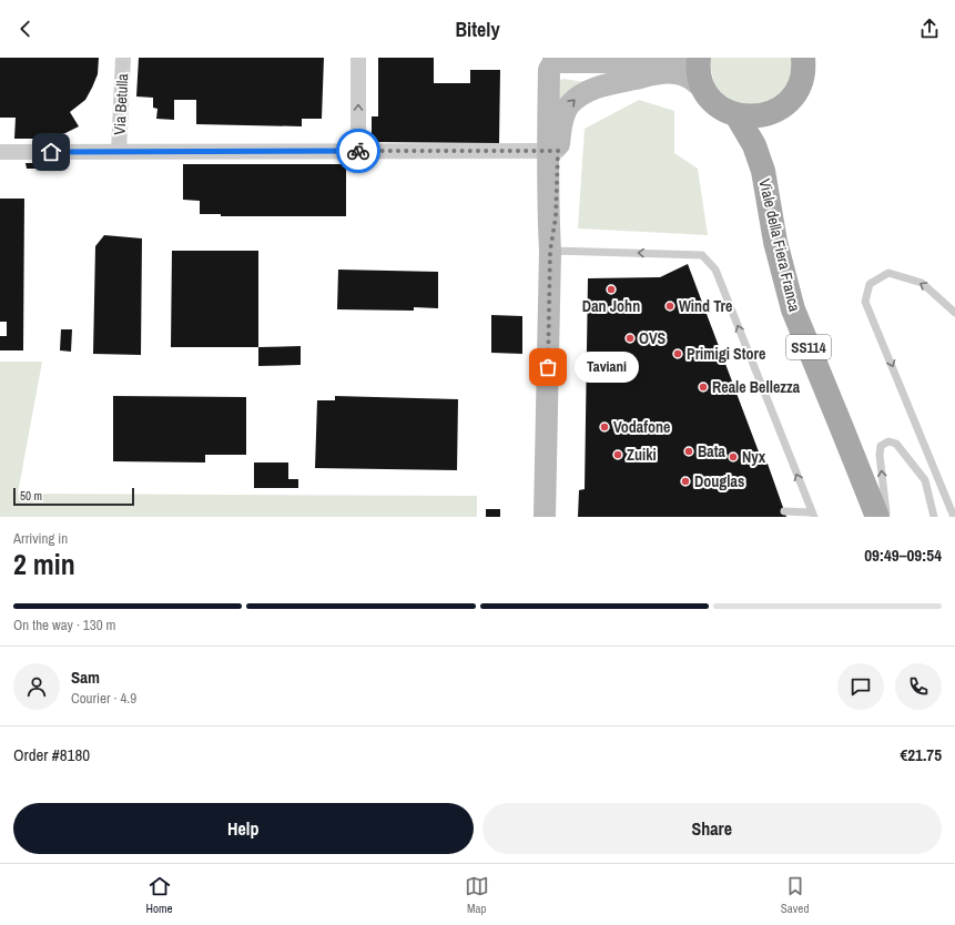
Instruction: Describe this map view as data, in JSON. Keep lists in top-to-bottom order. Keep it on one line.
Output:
{"streets":{"main road":["Viale della Fiera Franca","SS114"],"street":["Via Betulla"]},"places":["Dan John","Wind Tre","OVS","Primigi Store","Taviani","Reale Bellezza","Vodafone","Bata","Zuiki","Nyx","Douglas"],"scale_bar":"50 m","page":{"header":"Bitely","bubble":"Taviani","scale":"50 m","heading":["2 min","Arriving in","09:49–09:54"],"panel":["Sam","Courier · 4.9","Order #8180","€21.75"],"bar":"On the way · 130 m","buttons":["Help","Share"],"tabs":["Home","Map","Saved"]}}
